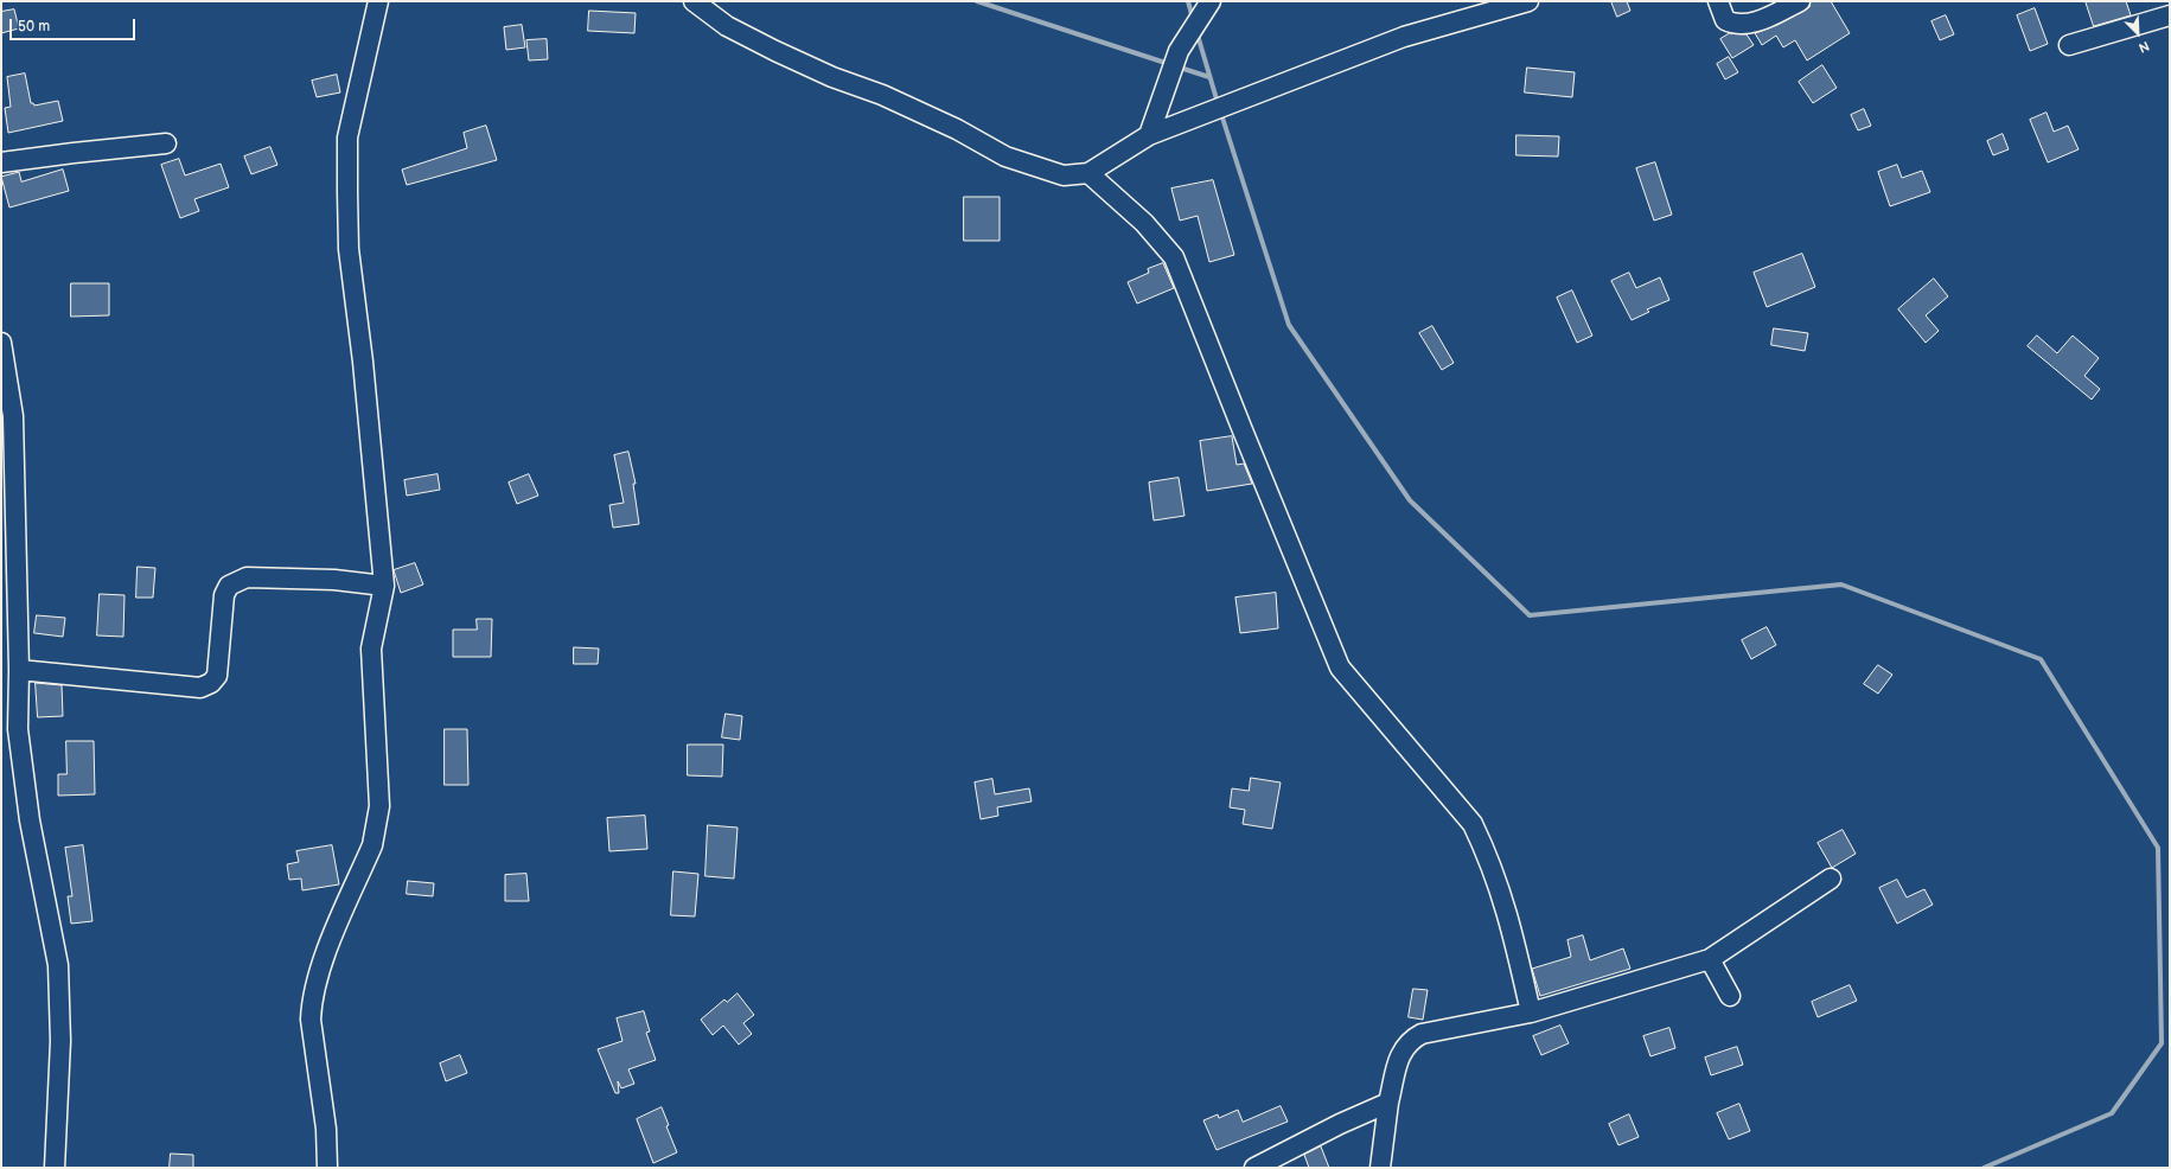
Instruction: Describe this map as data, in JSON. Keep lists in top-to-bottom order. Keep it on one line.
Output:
{"scale_bar":"50 m","north":"bottom right"}
